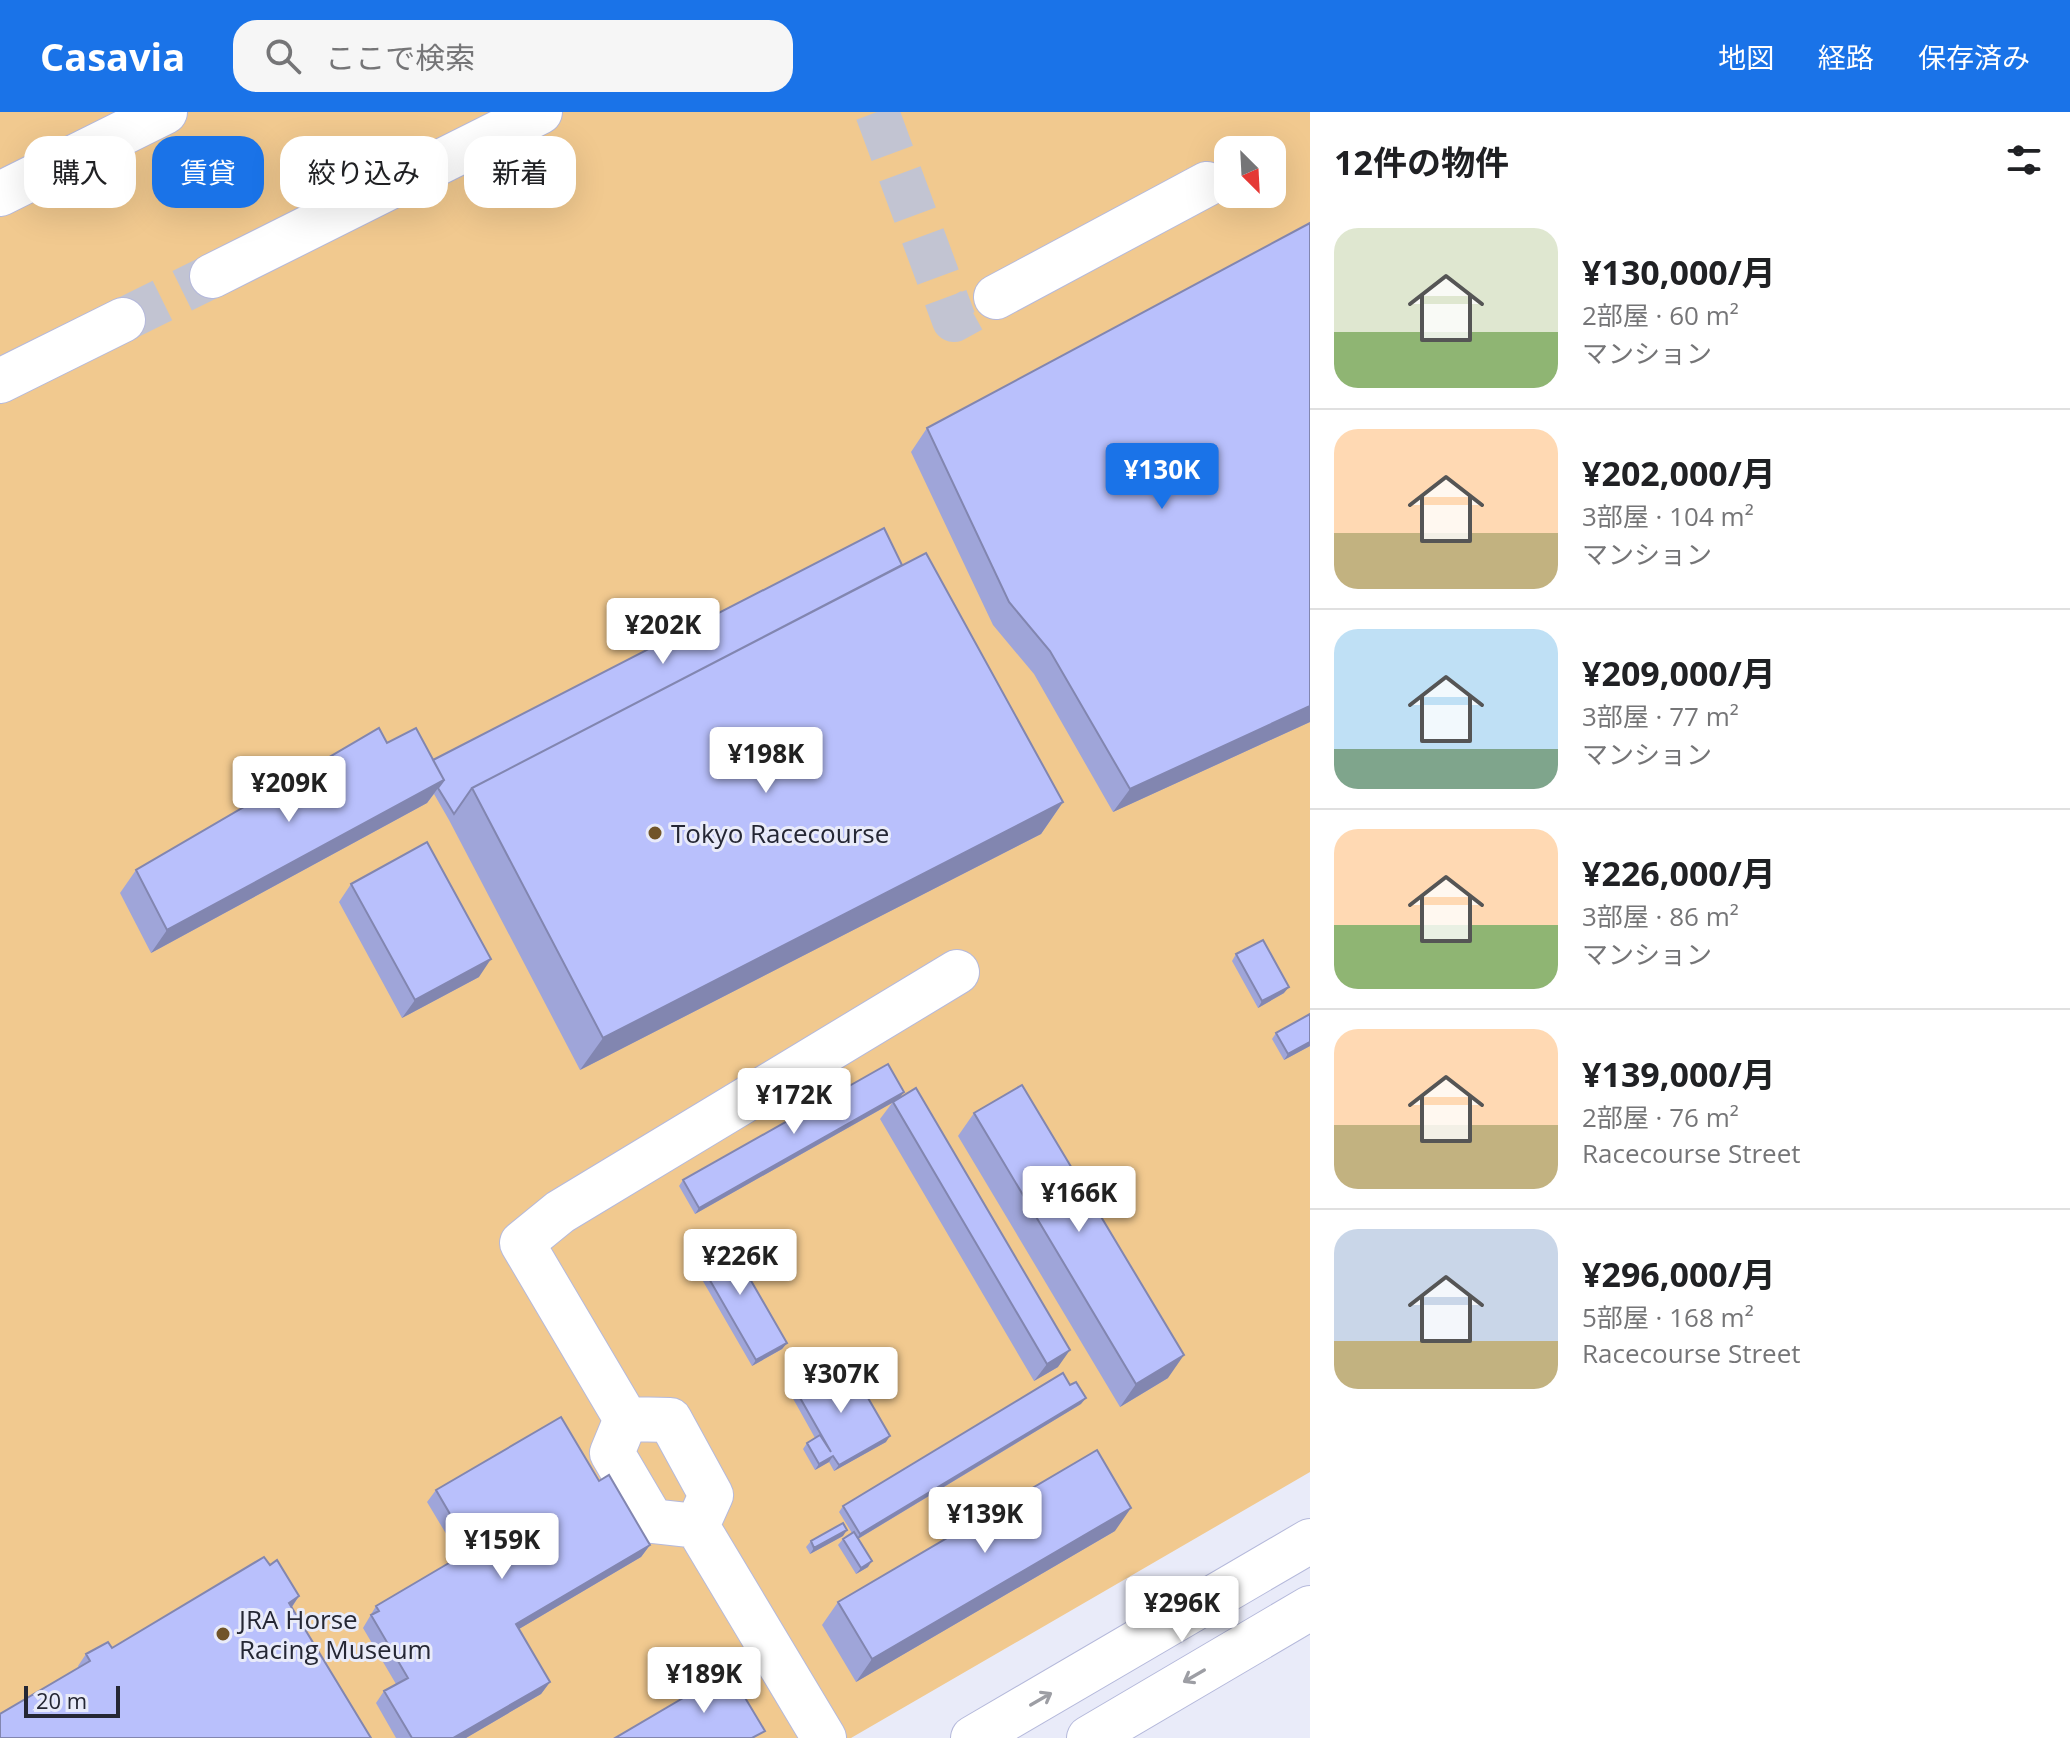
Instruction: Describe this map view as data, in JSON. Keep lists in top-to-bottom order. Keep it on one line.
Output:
{"places":["Tokyo Racecourse","JRA Horse Racing Museum"],"scale_bar":"20 m","north":"bottom right","page":{"header":"Casavia","search":"ここで検索","nav":["地図","経路","保存済み"],"heading":"12件の物件","chip":["購入","賃貸","絞り込み","新着"],"list":[{"name":"¥130,000/月","note":"2部屋 · 60 m² · マンション"},{"name":"¥202,000/月","note":"3部屋 · 104 m² · マンション"},{"name":"¥209,000/月","note":"3部屋 · 77 m² · マンション"},{"name":"¥226,000/月","note":"3部屋 · 86 m² · マンション"},{"name":"¥139,000/月","note":"2部屋 · 76 m² · Racecourse Street"},{"name":"¥296,000/月","note":"5部屋 · 168 m² · Racecourse Street"}],"price":["¥130K","¥202K","¥198K","¥209K","¥172K","¥166K","¥226K","¥307K","¥139K","¥159K","¥296K","¥189K"],"scale":"20 m"}}
